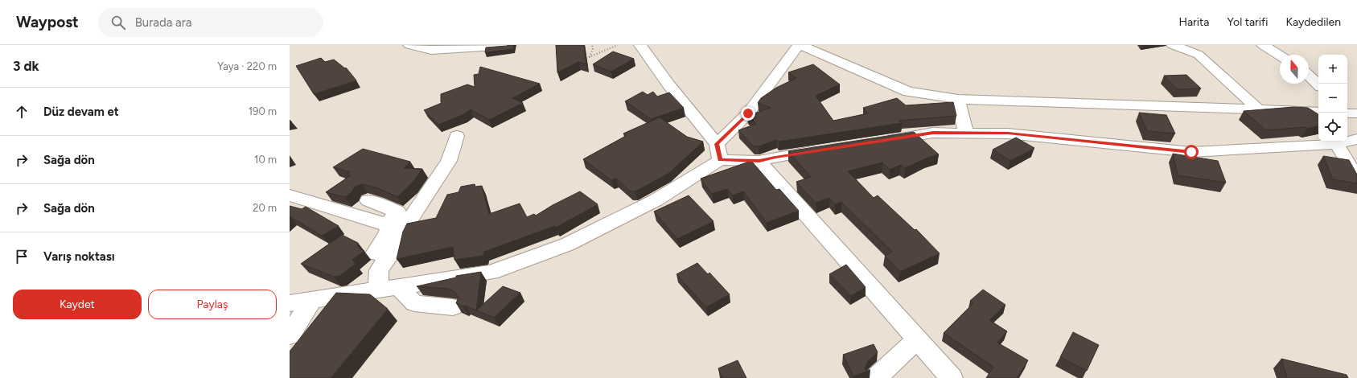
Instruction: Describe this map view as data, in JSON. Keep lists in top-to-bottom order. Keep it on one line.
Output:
{"north":"top","page":{"header":"Waypost","search":"Burada ara","nav":["Harita","Yol tarifi","Kaydedilen"],"heading":["3 dk","Yaya · 220 m"],"map_buttons":["+","−"],"list":[["Düz devam et","190 m"],["Sağa dön","10 m"],["Sağa dön","20 m"],"Varış noktası"],"buttons":["Kaydet","Paylaş"]}}
